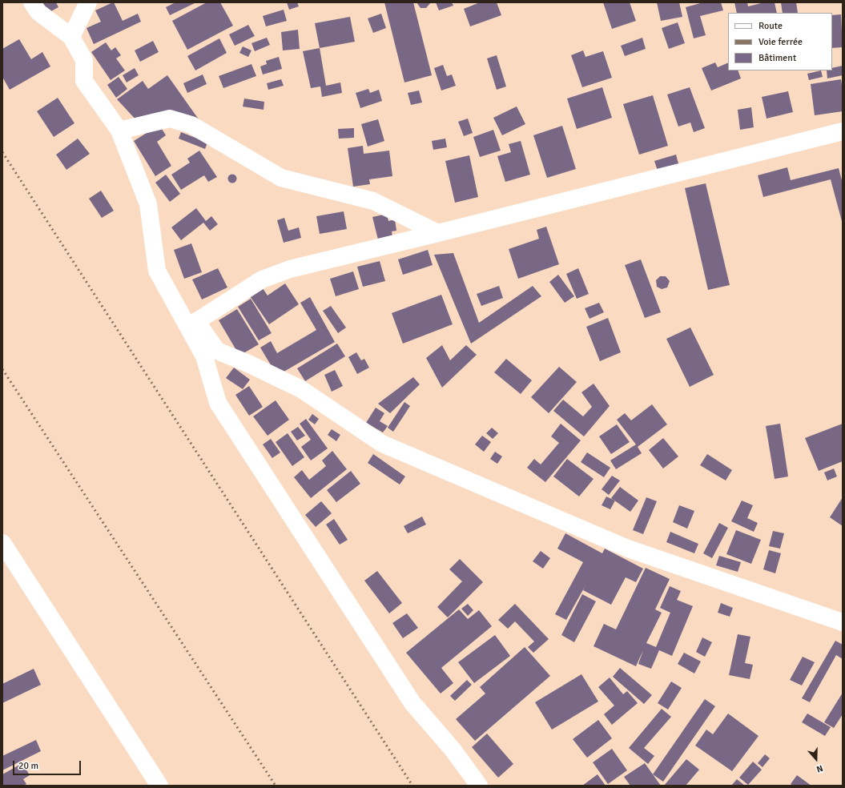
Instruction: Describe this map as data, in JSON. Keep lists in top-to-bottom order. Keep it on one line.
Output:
{"legend":["Route","Voie ferrée","Bâtiment"],"scale_bar":"20 m","north":"bottom"}
